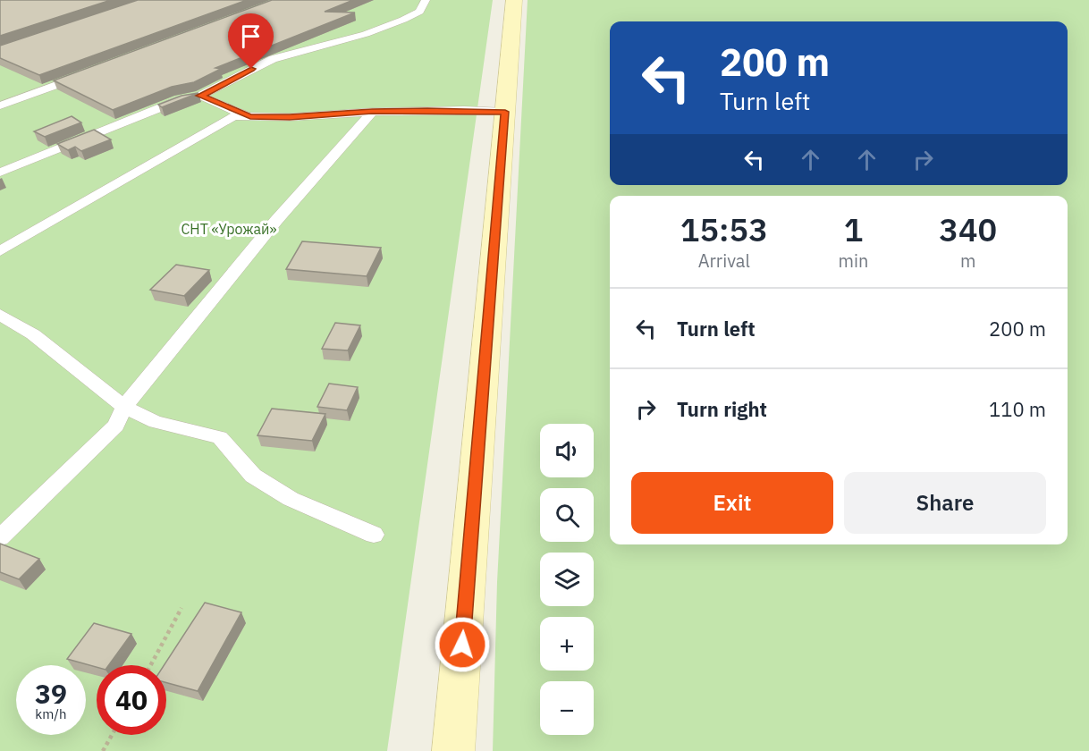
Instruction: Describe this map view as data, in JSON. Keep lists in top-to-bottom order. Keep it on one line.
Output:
{"parks":["СНТ «Урожай»"],"page":{"turn":["200 m","Turn left"],"eta":["15:53","Arrival","1","min","340","m"],"list":[{"name":"Turn left","value":"200 m"},{"name":"Turn right","value":"110 m"}],"map_buttons":["+","−"],"buttons":["Exit","Share"],"speed":"39 km/h","limit":"40"}}
